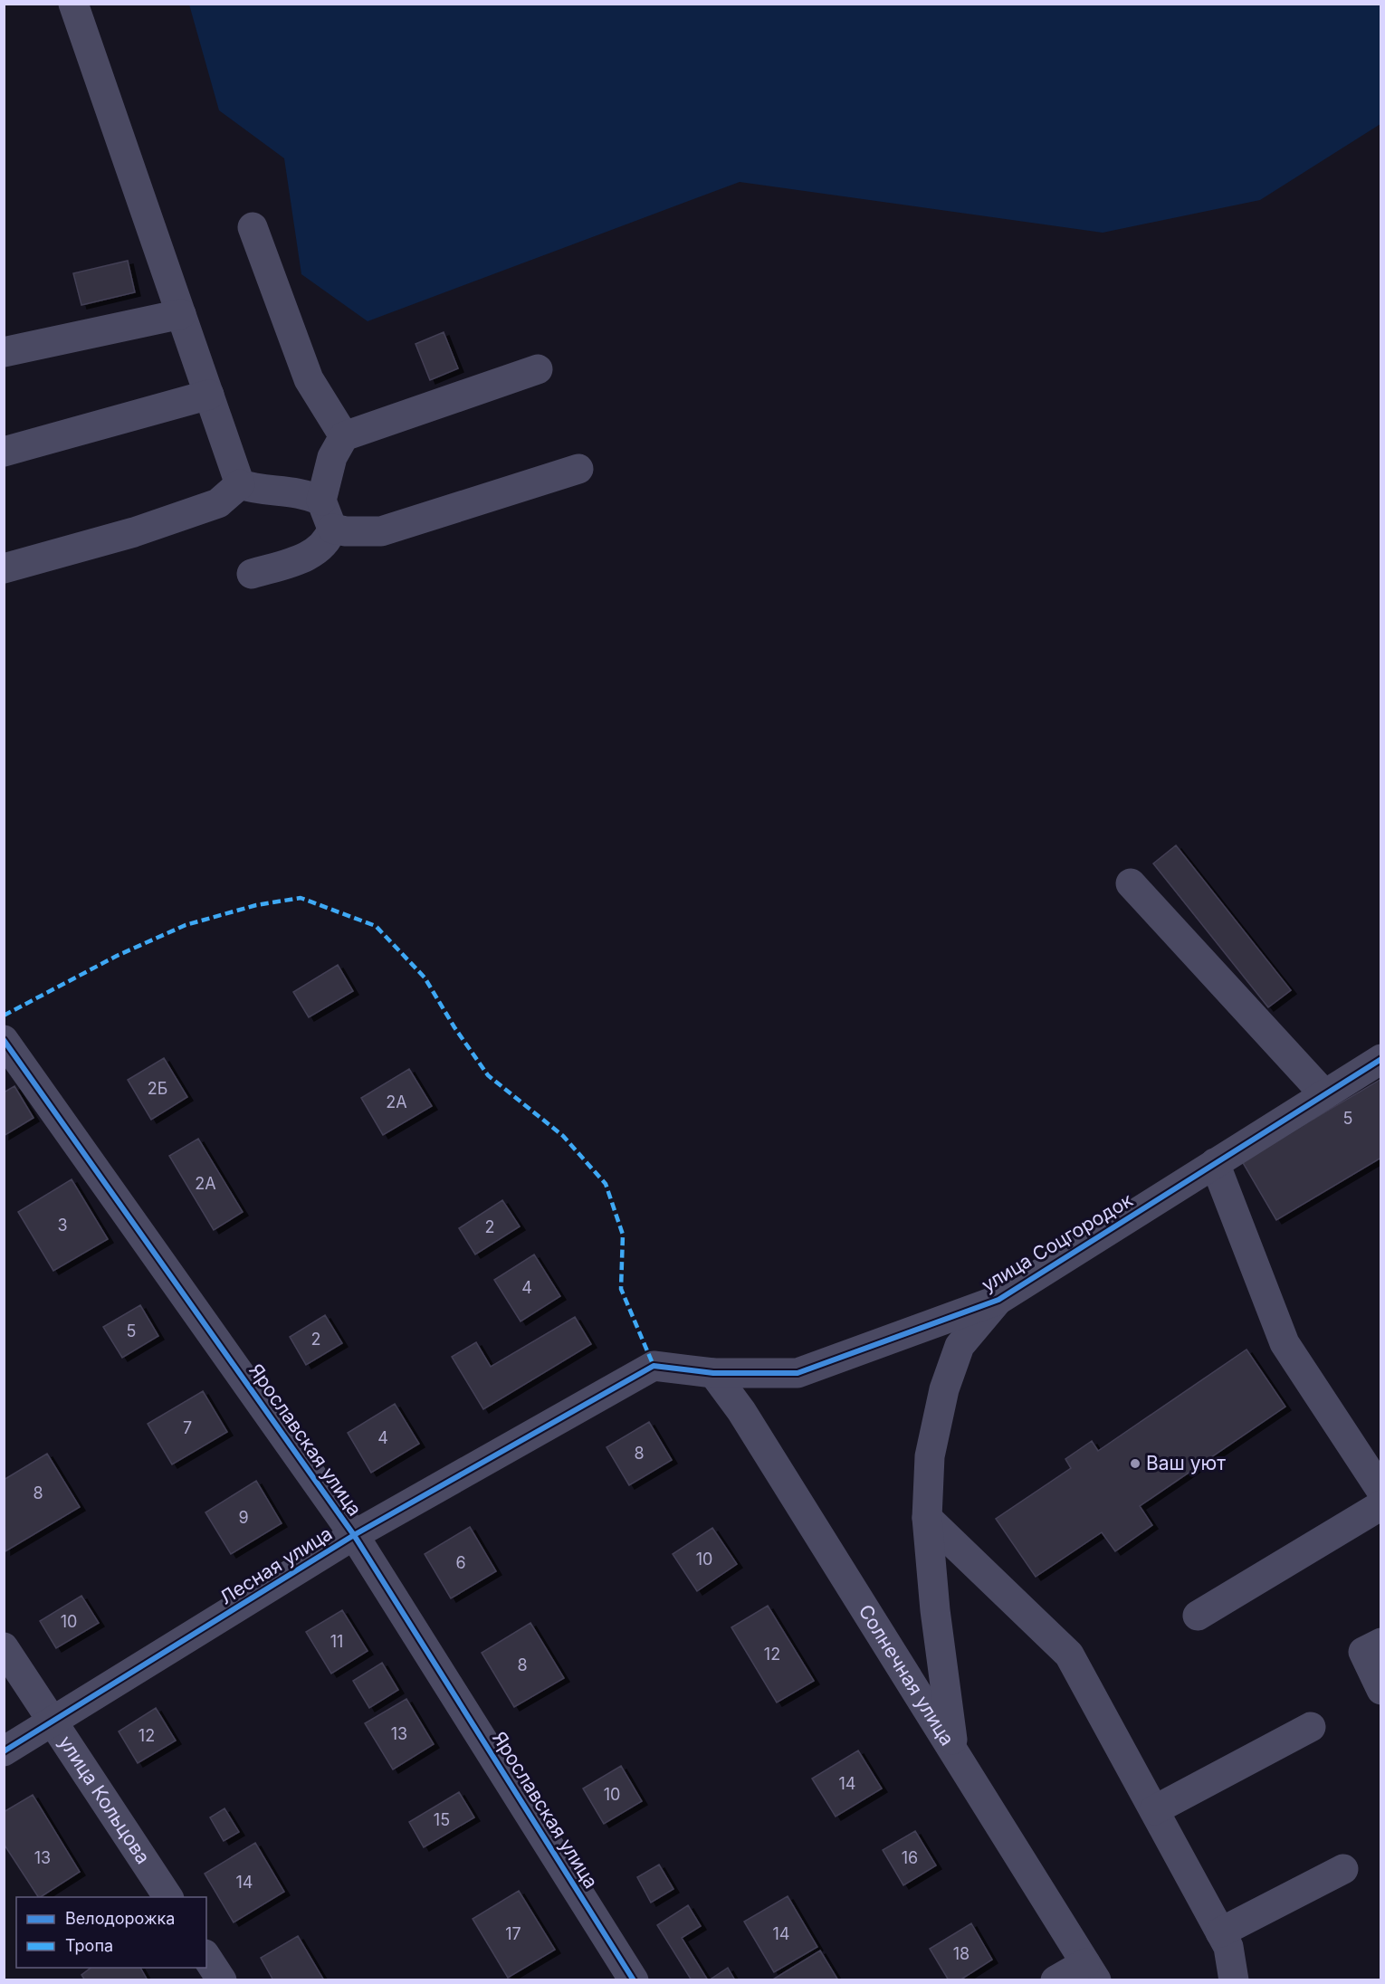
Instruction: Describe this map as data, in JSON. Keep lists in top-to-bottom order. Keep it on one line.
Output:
{"streets":{"street":["улица Соцгородок","Ярославская улица","Лесная улица","Солнечная улица","улица Кольцова"]},"crossings":[["улица Соцгородок","Лесная улица"],["улица Соцгородок","Солнечная улица"],["Ярославская улица","Лесная улица"],["Лесная улица","улица Кольцова"]],"places":["Ваш уют"],"house_numbers":["2Б","2А","5","2А","3","2","4","5","2","7","4","8","8","9","10","6","10","11","12","8","13","12","14","10","15","13","16","14","17","14","18"],"legend":["Велодорожка","Тропа"]}
